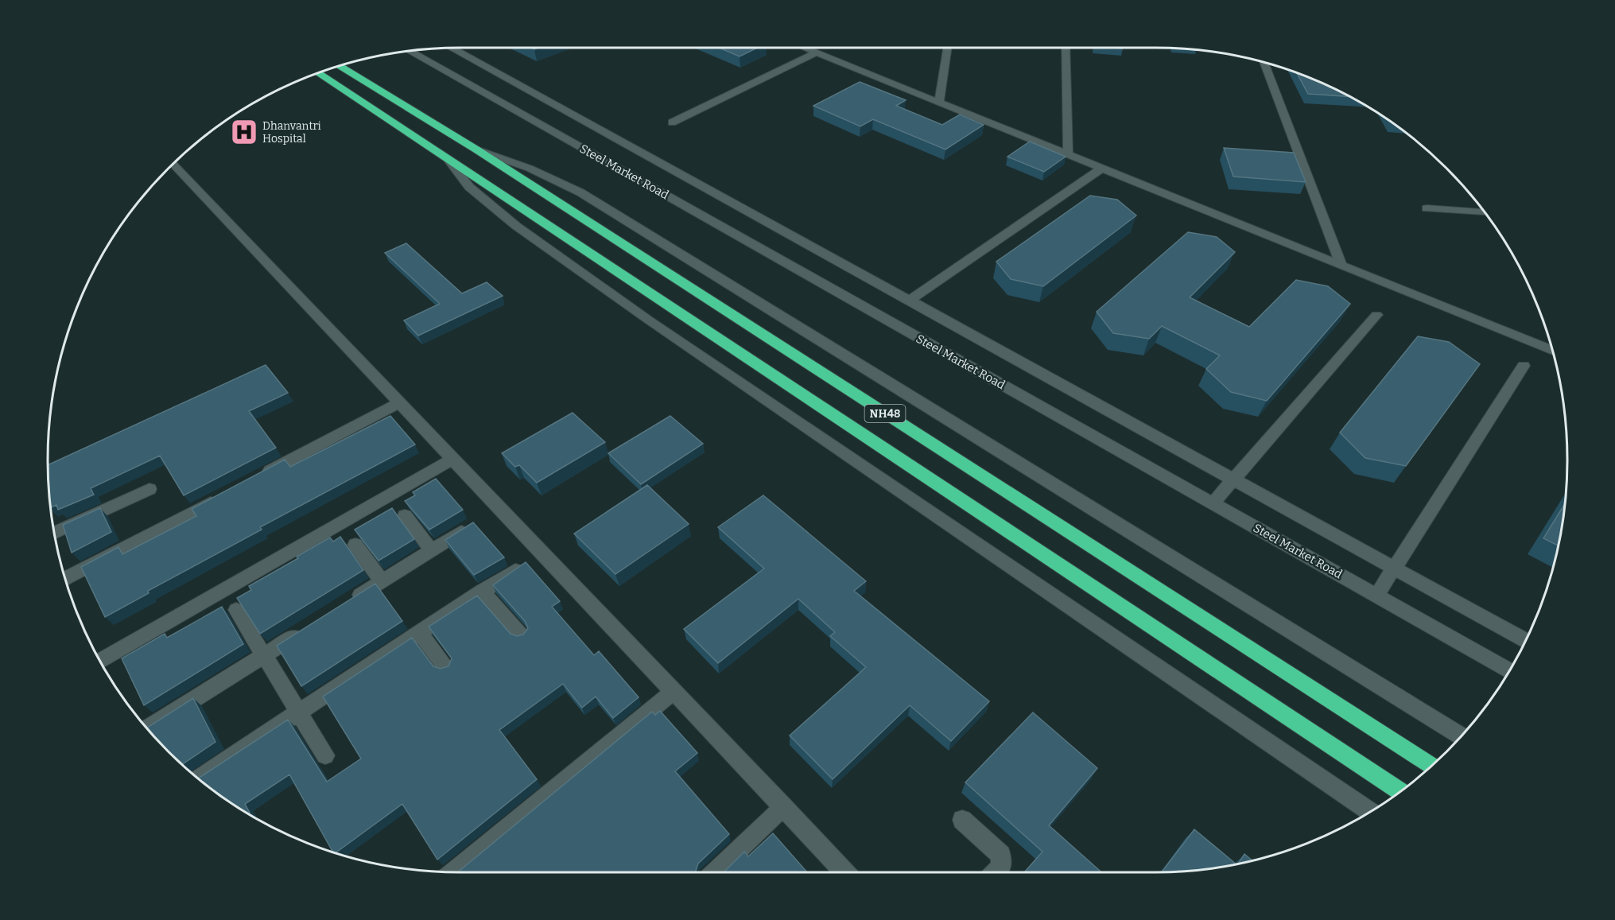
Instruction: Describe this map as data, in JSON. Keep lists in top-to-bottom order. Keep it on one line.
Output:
{"streets":{"highway":["NH48"],"street":["Steel Market Road"]},"places":{"hospital":["Dhanvantri Hospital"]}}
